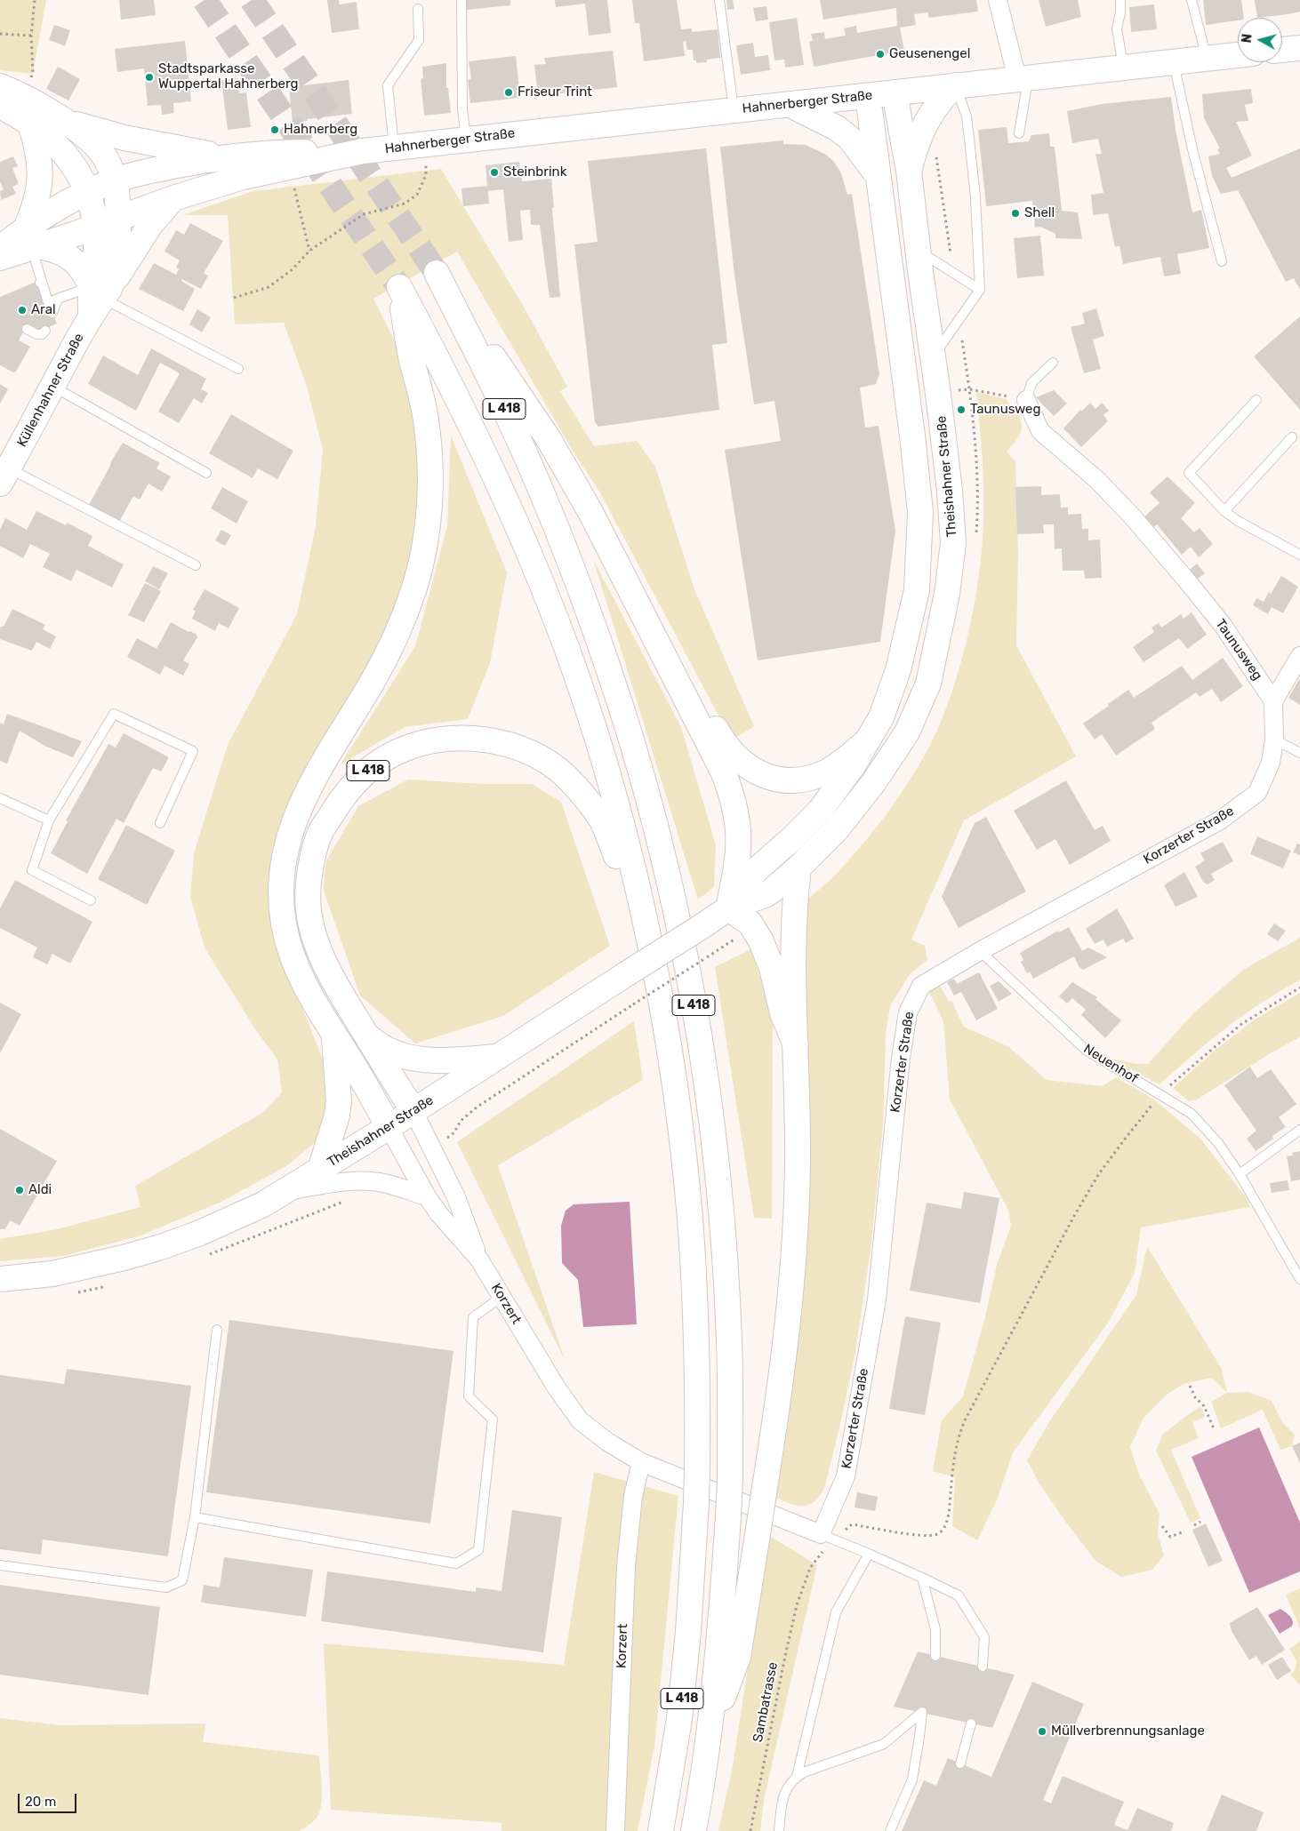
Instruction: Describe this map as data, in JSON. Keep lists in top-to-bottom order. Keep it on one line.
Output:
{"streets":{"main road":["Hahnerberger Straße","Küllenhahner Straße","L 418","Theishahner Straße"],"street":["Taunusweg","Korzerter Straße","Korzert"],"lane":["Neuenhof"],"path":["Sambatrasse"]},"crossings":[["Hahnerberger Straße","Küllenhahner Straße"],["Hahnerberger Straße","Theishahner Straße"],["L 418","Theishahner Straße"],["L 418","Korzert"],["Theishahner Straße","Korzert"],["Taunusweg","Korzerter Straße"],["Korzerter Straße","Neuenhof"],["Korzerter Straße","Korzert"]],"places":["Geusenengel","Stadtsparkasse Wuppertal Hahnerberg","Friseur Trint","Hahnerberg","Steinbrink","Shell","Aral","Taunusweg","Aldi","Müllverbrennungsanlage"],"scale_bar":"20 m","north":"left"}
